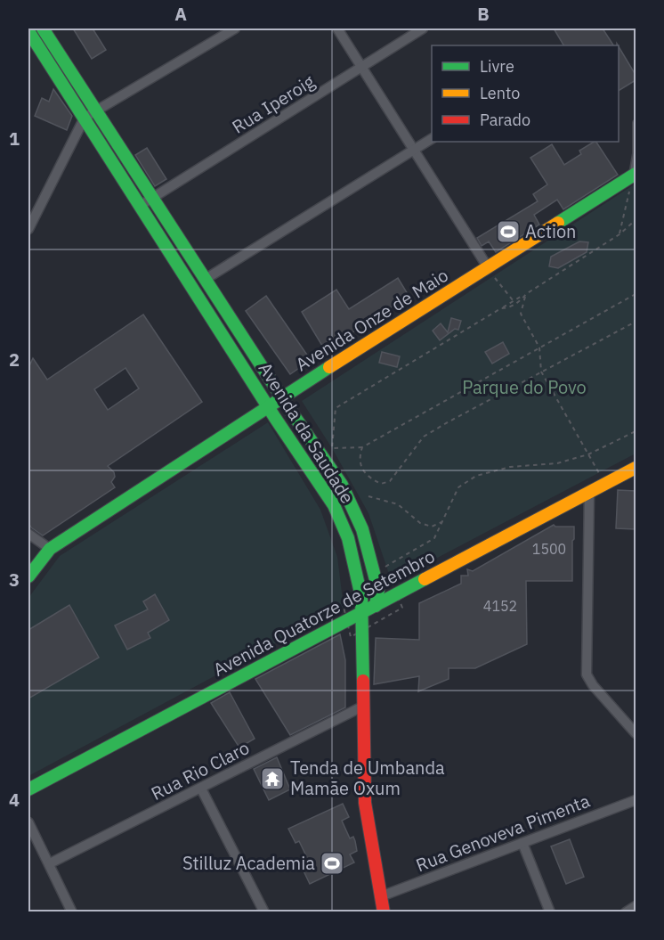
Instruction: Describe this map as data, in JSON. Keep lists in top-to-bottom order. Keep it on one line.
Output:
{"streets":{"street":["Rua Iperoig","Avenida Onze de Maio","Avenida da Saudade","Avenida Quatorze de Setembro","Rua Rio Claro","Rua Genoveva Pimenta"]},"crossings":[["Rua Iperoig","Avenida da Saudade"],["Avenida Onze de Maio","Avenida da Saudade"],["Avenida da Saudade","Avenida Quatorze de Setembro"],["Avenida da Saudade","Rua Rio Claro"],["Avenida da Saudade","Rua Genoveva Pimenta"]],"parks":["Parque do Povo"],"places":{"sports":["Action","Stilluz Academia"],"temple":["Tenda de Umbanda Mamãe Oxum"]},"house_numbers":["1500","4152"],"legend":["Livre","Lento","Parado"],"grid":{"columns":["A","B"],"rows":["1","2","3","4"]}}
